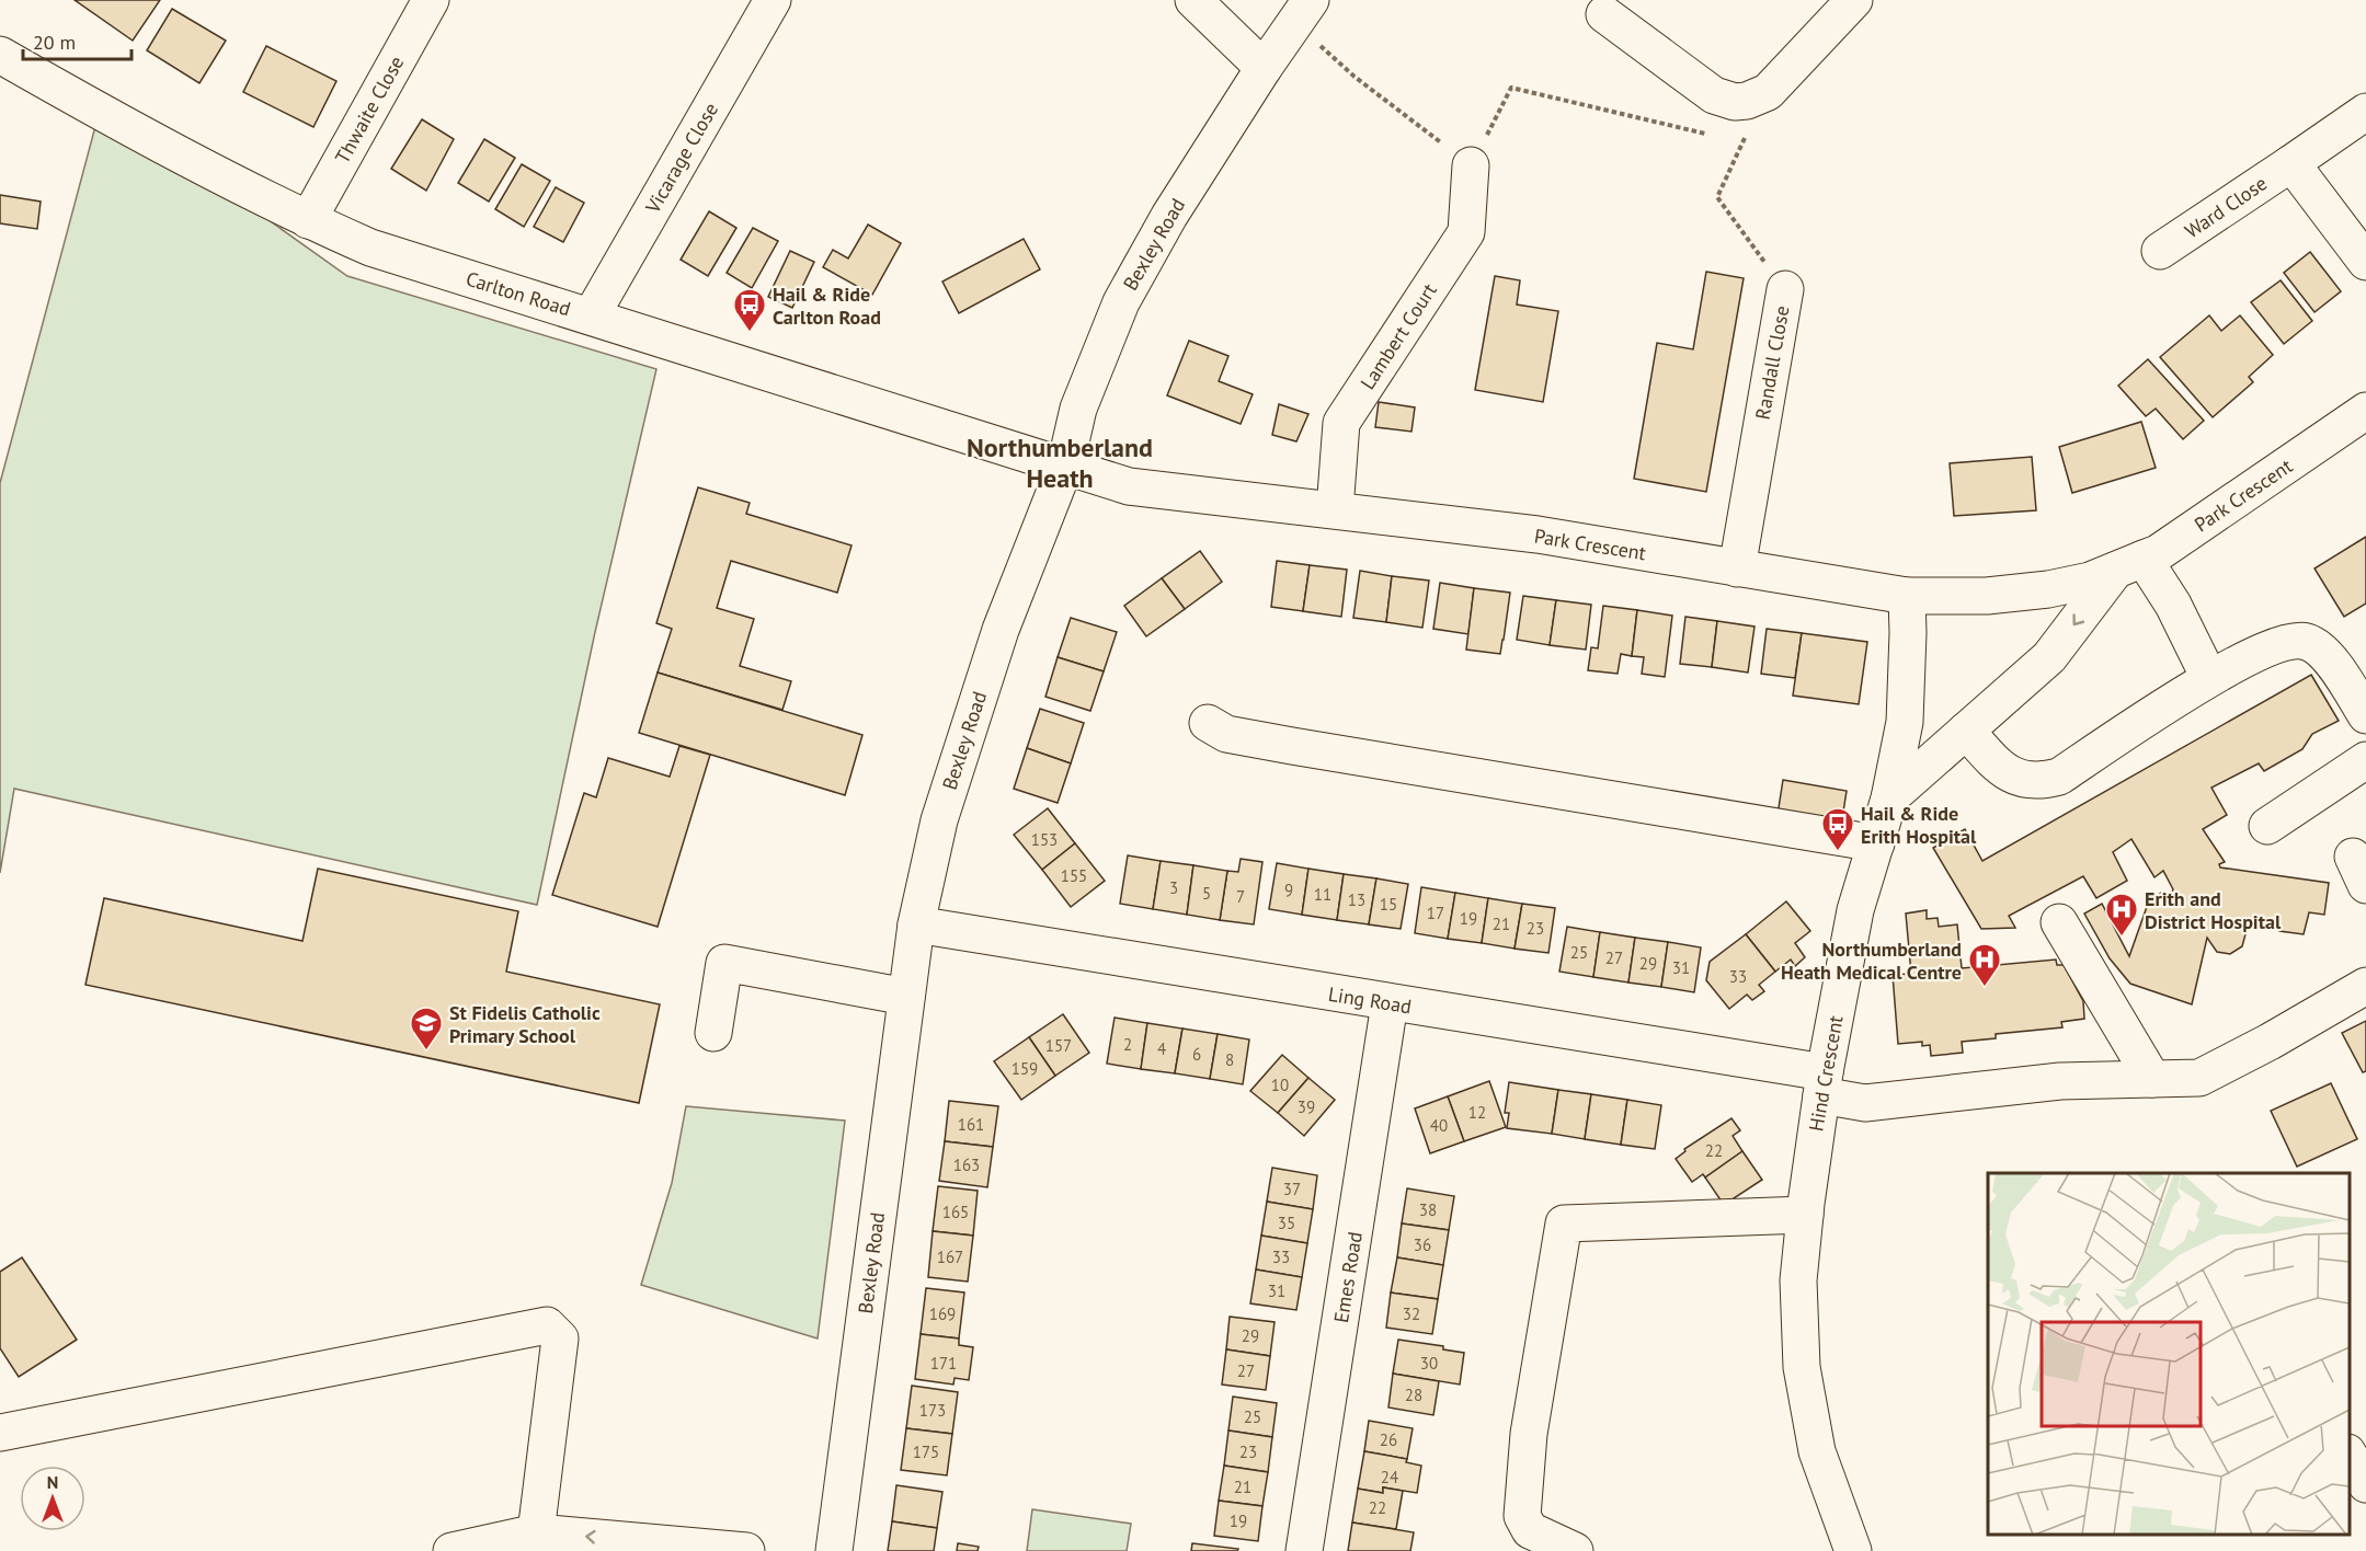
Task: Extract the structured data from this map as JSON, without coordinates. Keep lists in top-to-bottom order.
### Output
{
  "streets": {
    "street": [
      "Thwaite Close",
      "Vicarage Close",
      "Ward Close",
      "Bexley Road",
      "Carlton Road",
      "Lambert Court",
      "Randall Close",
      "Park Crescent",
      "Ling Road",
      "Hind Crescent",
      "Emes Road"
    ]
  },
  "crossings": [
    ["Thwaite Close", "Carlton Road"],
    ["Vicarage Close", "Carlton Road"],
    ["Bexley Road", "Carlton Road"],
    ["Bexley Road", "Park Crescent"],
    ["Bexley Road", "Ling Road"],
    ["Carlton Road", "Park Crescent"],
    ["Lambert Court", "Park Crescent"],
    ["Randall Close", "Park Crescent"],
    ["Park Crescent", "Hind Crescent"],
    ["Ling Road", "Hind Crescent"],
    ["Ling Road", "Emes Road"]
  ],
  "districts": ["Northumberland Heath"],
  "places": {
    "bus stop": ["Hail & Ride Carlton Road", "Hail & Ride Erith Hospital"],
    "hospital": ["Erith and District Hospital", "Northumberland Heath Medical Centre"],
    "school or university": ["St Fidelis Catholic Primary School"]
  },
  "house_numbers": [
    "153",
    "155",
    "3",
    "9",
    "5",
    "11",
    "7",
    "13",
    "15",
    "17",
    "19",
    "21",
    "23",
    "25",
    "27",
    "29",
    "31",
    "33",
    "2",
    "157",
    "4",
    "6",
    "8",
    "159",
    "10",
    "39",
    "12",
    "161",
    "40",
    "22",
    "163",
    "37",
    "38",
    "165",
    "35",
    "36",
    "167",
    "33",
    "31",
    "169",
    "32",
    "29",
    "171",
    "30",
    "27",
    "28",
    "173",
    "25",
    "26",
    "175",
    "23",
    "24",
    "21",
    "22",
    "19"
  ],
  "scale_bar": "20 m",
  "north": "top"
}
